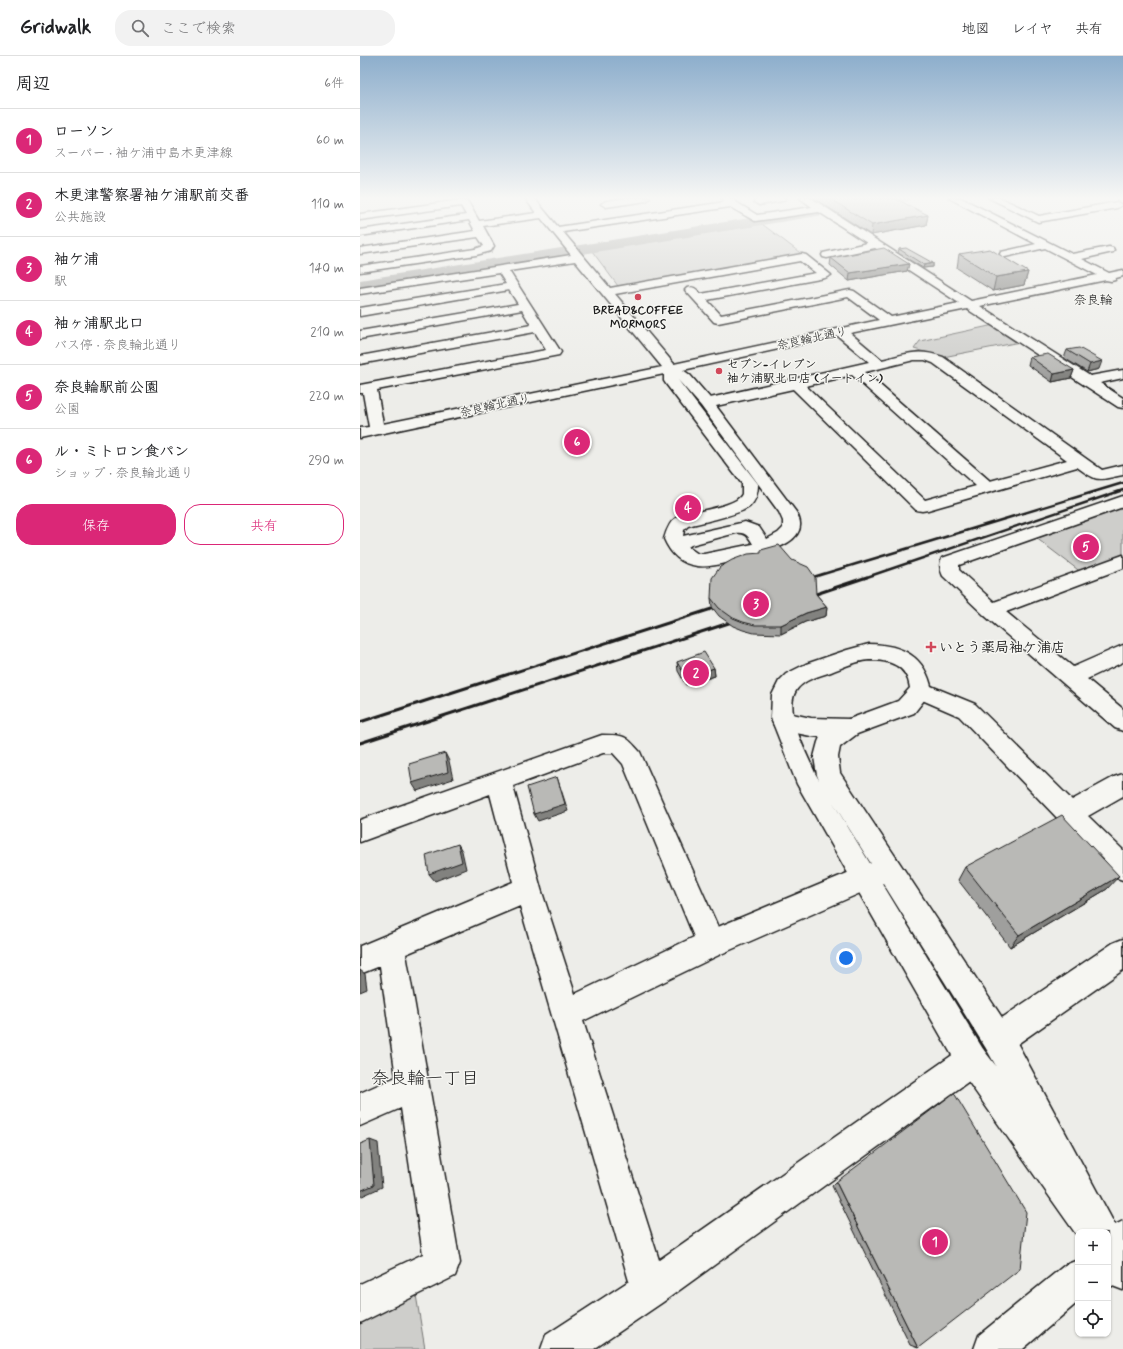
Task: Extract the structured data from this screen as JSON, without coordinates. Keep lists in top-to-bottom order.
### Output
{
  "streets": {
    "street": ["奈良輪北通り"]
  },
  "districts": ["奈良輪", "奈良輪一丁目"],
  "places": {
    "other": ["BREAD&COFFEE MORMORS", "セブン-イレブン 袖ケ浦駅北口店 (イートイン)"],
    "health": ["いとう薬局袖ケ浦店"]
  },
  "page": {
    "header": "Gridwalk",
    "search": "ここで検索",
    "nav": ["地図", "レイヤ", "共有"],
    "heading": ["周辺", "6件"],
    "list": [
      {
        "mark": "1",
        "name": "ローソン",
        "note": "スーパー · 袖ケ浦中島木更津線",
        "value": "60 m"
      },
      {
        "mark": "2",
        "name": "木更津警察署袖ケ浦駅前交番",
        "note": "公共施設",
        "value": "110 m"
      },
      {
        "mark": "3",
        "name": "袖ケ浦",
        "note": "駅",
        "value": "140 m"
      },
      {
        "mark": "4",
        "name": "袖ヶ浦駅北口",
        "note": "バス停 · 奈良輪北通り",
        "value": "210 m"
      },
      {
        "mark": "5",
        "name": "奈良輪駅前公園",
        "note": "公園",
        "value": "220 m"
      },
      {
        "mark": "6",
        "name": "ル・ミトロン食パン",
        "note": "ショップ · 奈良輪北通り",
        "value": "290 m"
      }
    ],
    "pins": [
      "6",
      "4",
      "5",
      "3",
      "2",
      "1"
    ],
    "buttons": ["保存", "共有"],
    "map_buttons": ["+", "−"]
  }
}
